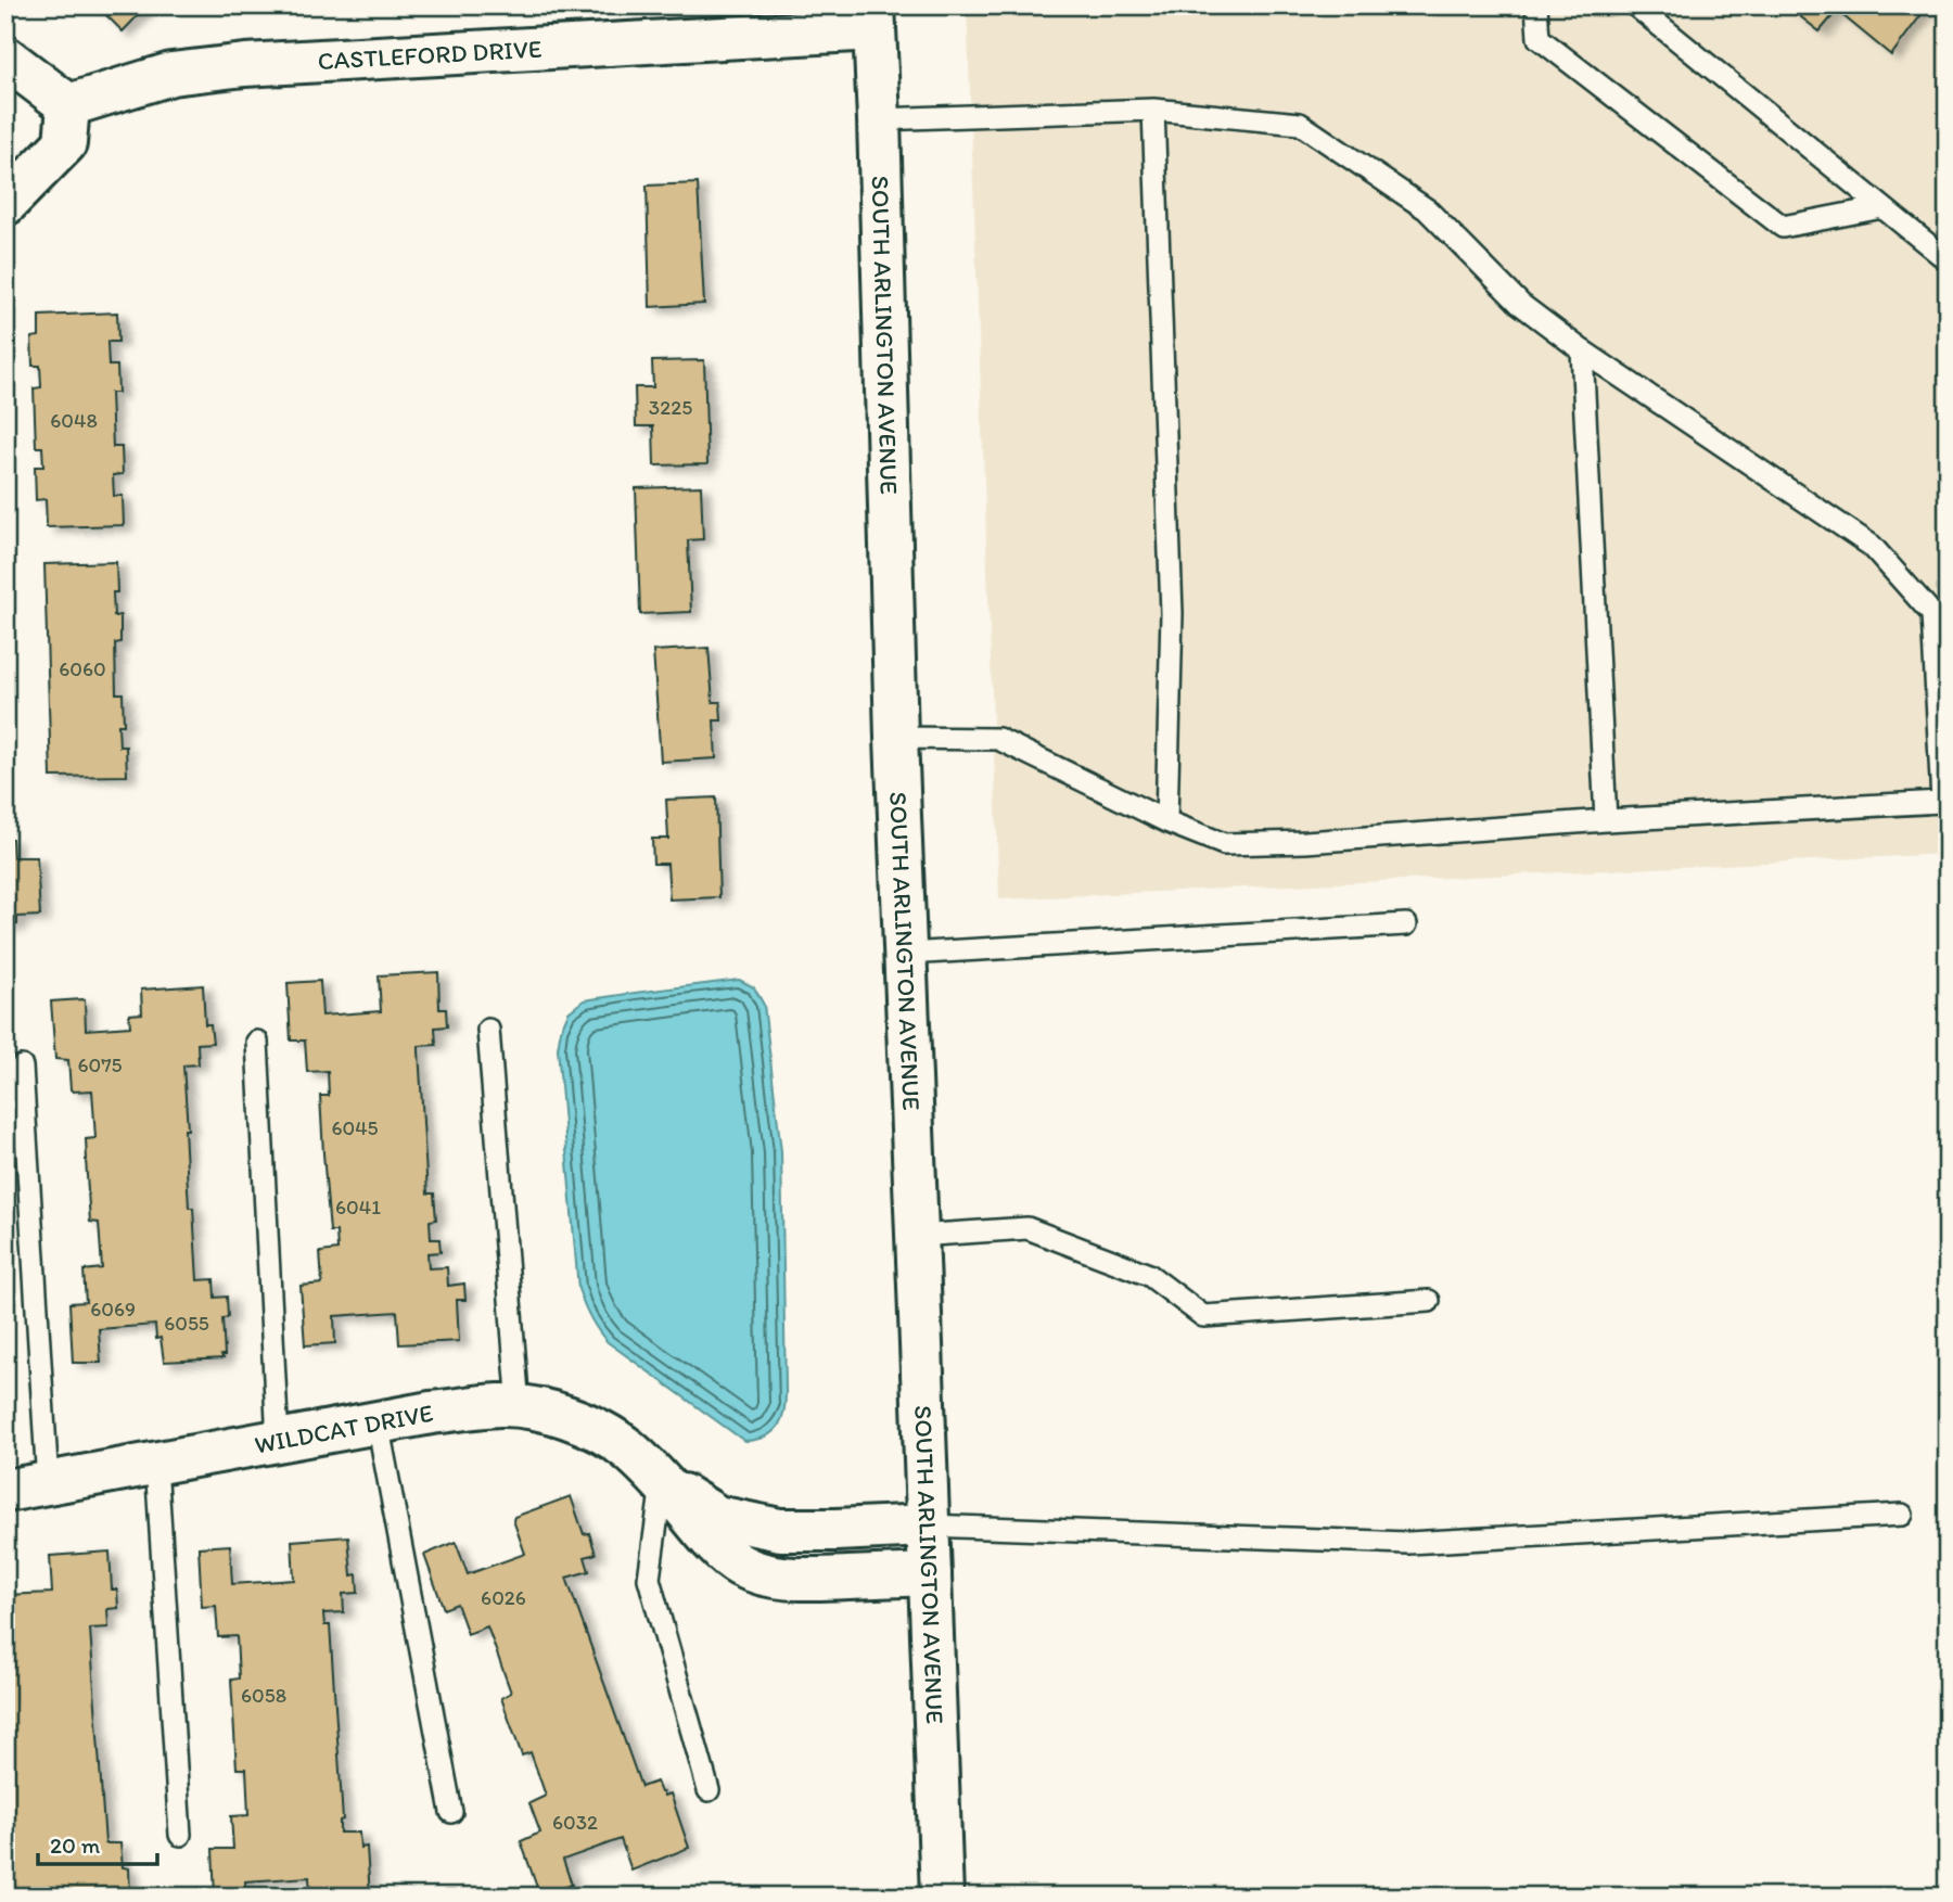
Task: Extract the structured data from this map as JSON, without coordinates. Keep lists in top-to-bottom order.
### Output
{
  "streets": {
    "street": ["CASTLEFORD DRIVE", "SOUTH ARLINGTON AVENUE", "WILDCAT DRIVE"]
  },
  "crossings": [
    ["CASTLEFORD DRIVE", "SOUTH ARLINGTON AVENUE"],
    ["SOUTH ARLINGTON AVENUE", "WILDCAT DRIVE"]
  ],
  "house_numbers": [
    "3225",
    "6048",
    "6060",
    "6075",
    "6045",
    "6041",
    "6069",
    "6055",
    "6026",
    "6058",
    "6032"
  ],
  "scale_bar": "20 m"
}
